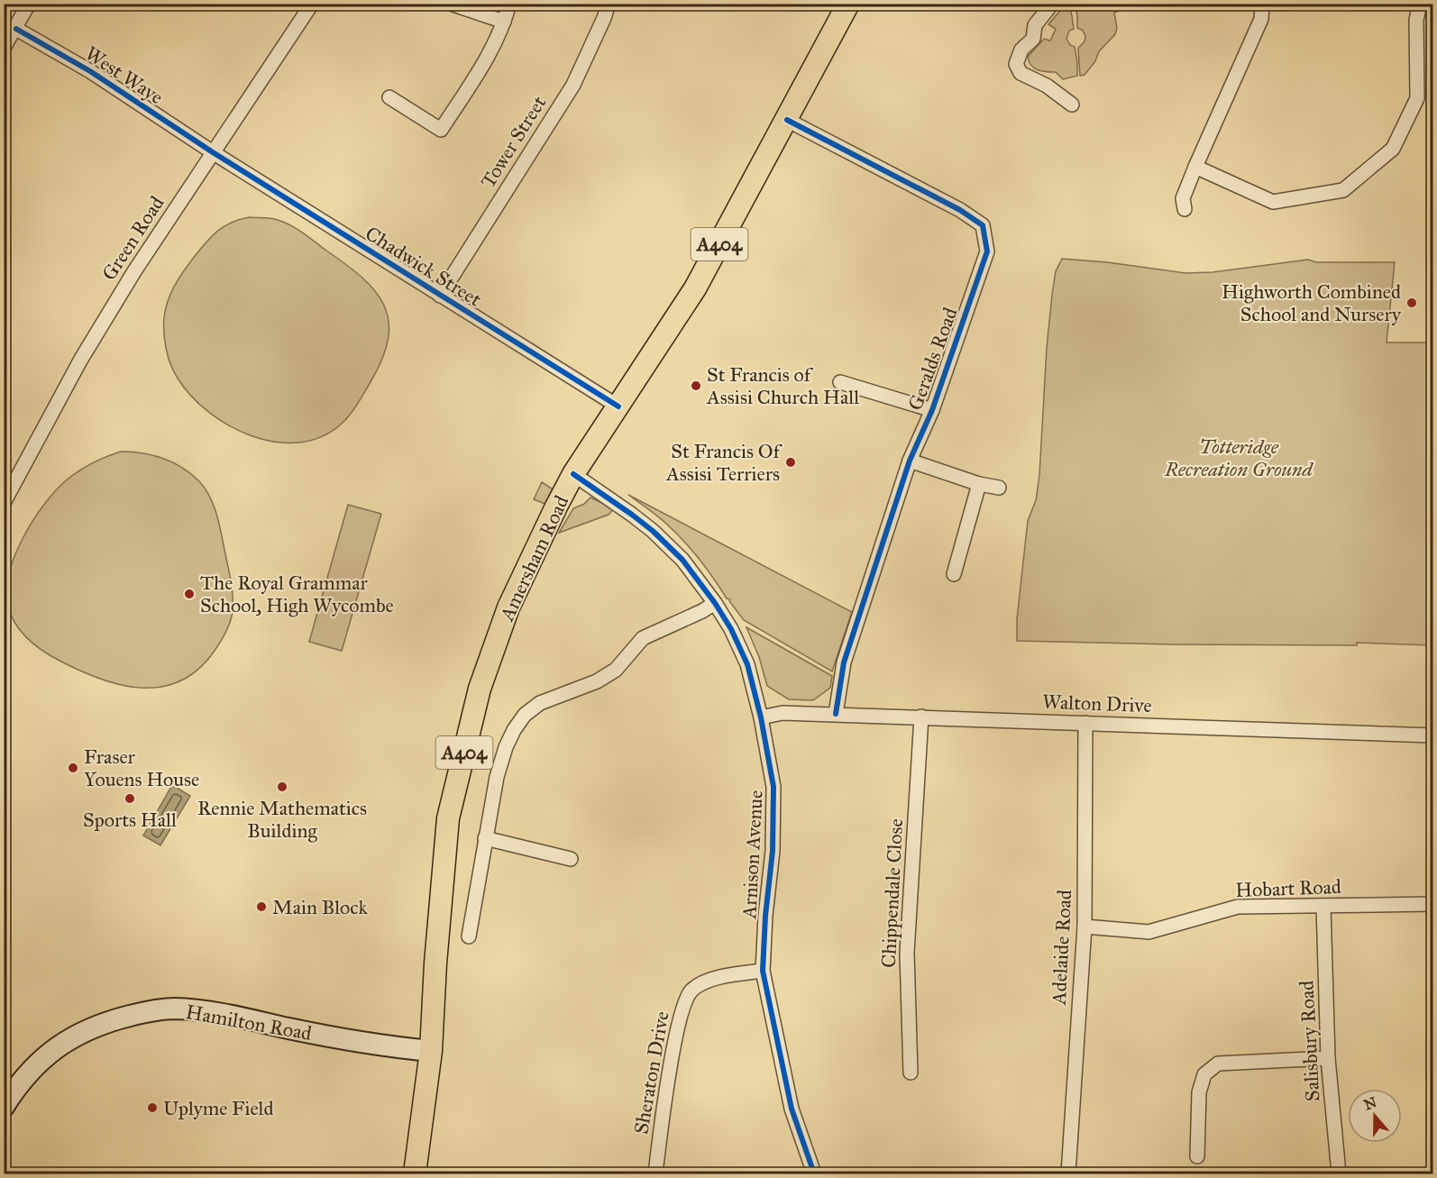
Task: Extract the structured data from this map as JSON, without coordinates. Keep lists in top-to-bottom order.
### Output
{
  "streets": {
    "main road": ["A404", "Amersham Road"],
    "street": [
      "West Waye",
      "Tower Street",
      "Green Road",
      "Chadwick Street",
      "Geralds Road",
      "Walton Drive",
      "Arnison Avenue",
      "Hobart Road",
      "Chippendale Close",
      "Adelaide Road",
      "Hamilton Road",
      "Salisbury Road",
      "Sheraton Drive"
    ]
  },
  "crossings": [
    ["West Waye", "Green Road"],
    ["West Waye", "Chadwick Street"],
    ["Tower Street", "Chadwick Street"],
    ["Green Road", "Chadwick Street"],
    ["A404", "Amersham Road"],
    ["A404", "Hamilton Road"],
    ["Chadwick Street", "Amersham Road"],
    ["Geralds Road", "Amersham Road"],
    ["Geralds Road", "Walton Drive"],
    ["Amersham Road", "Arnison Avenue"],
    ["Amersham Road", "Hamilton Road"],
    ["Walton Drive", "Arnison Avenue"],
    ["Walton Drive", "Chippendale Close"],
    ["Walton Drive", "Adelaide Road"],
    ["Arnison Avenue", "Sheraton Drive"],
    ["Hobart Road", "Adelaide Road"],
    ["Hobart Road", "Salisbury Road"]
  ],
  "parks": ["Totteridge Recreation Ground"],
  "places": [
    "Highworth Combined School and Nursery",
    "St Francis of Assisi Church Hall",
    "St Francis Of Assisi Terriers",
    "The Royal Grammar School, High Wycombe",
    "Fraser Youens House",
    "Rennie Mathematics Building",
    "Sports Hall",
    "Main Block",
    "Uplyme Field"
  ],
  "north": "top"
}
